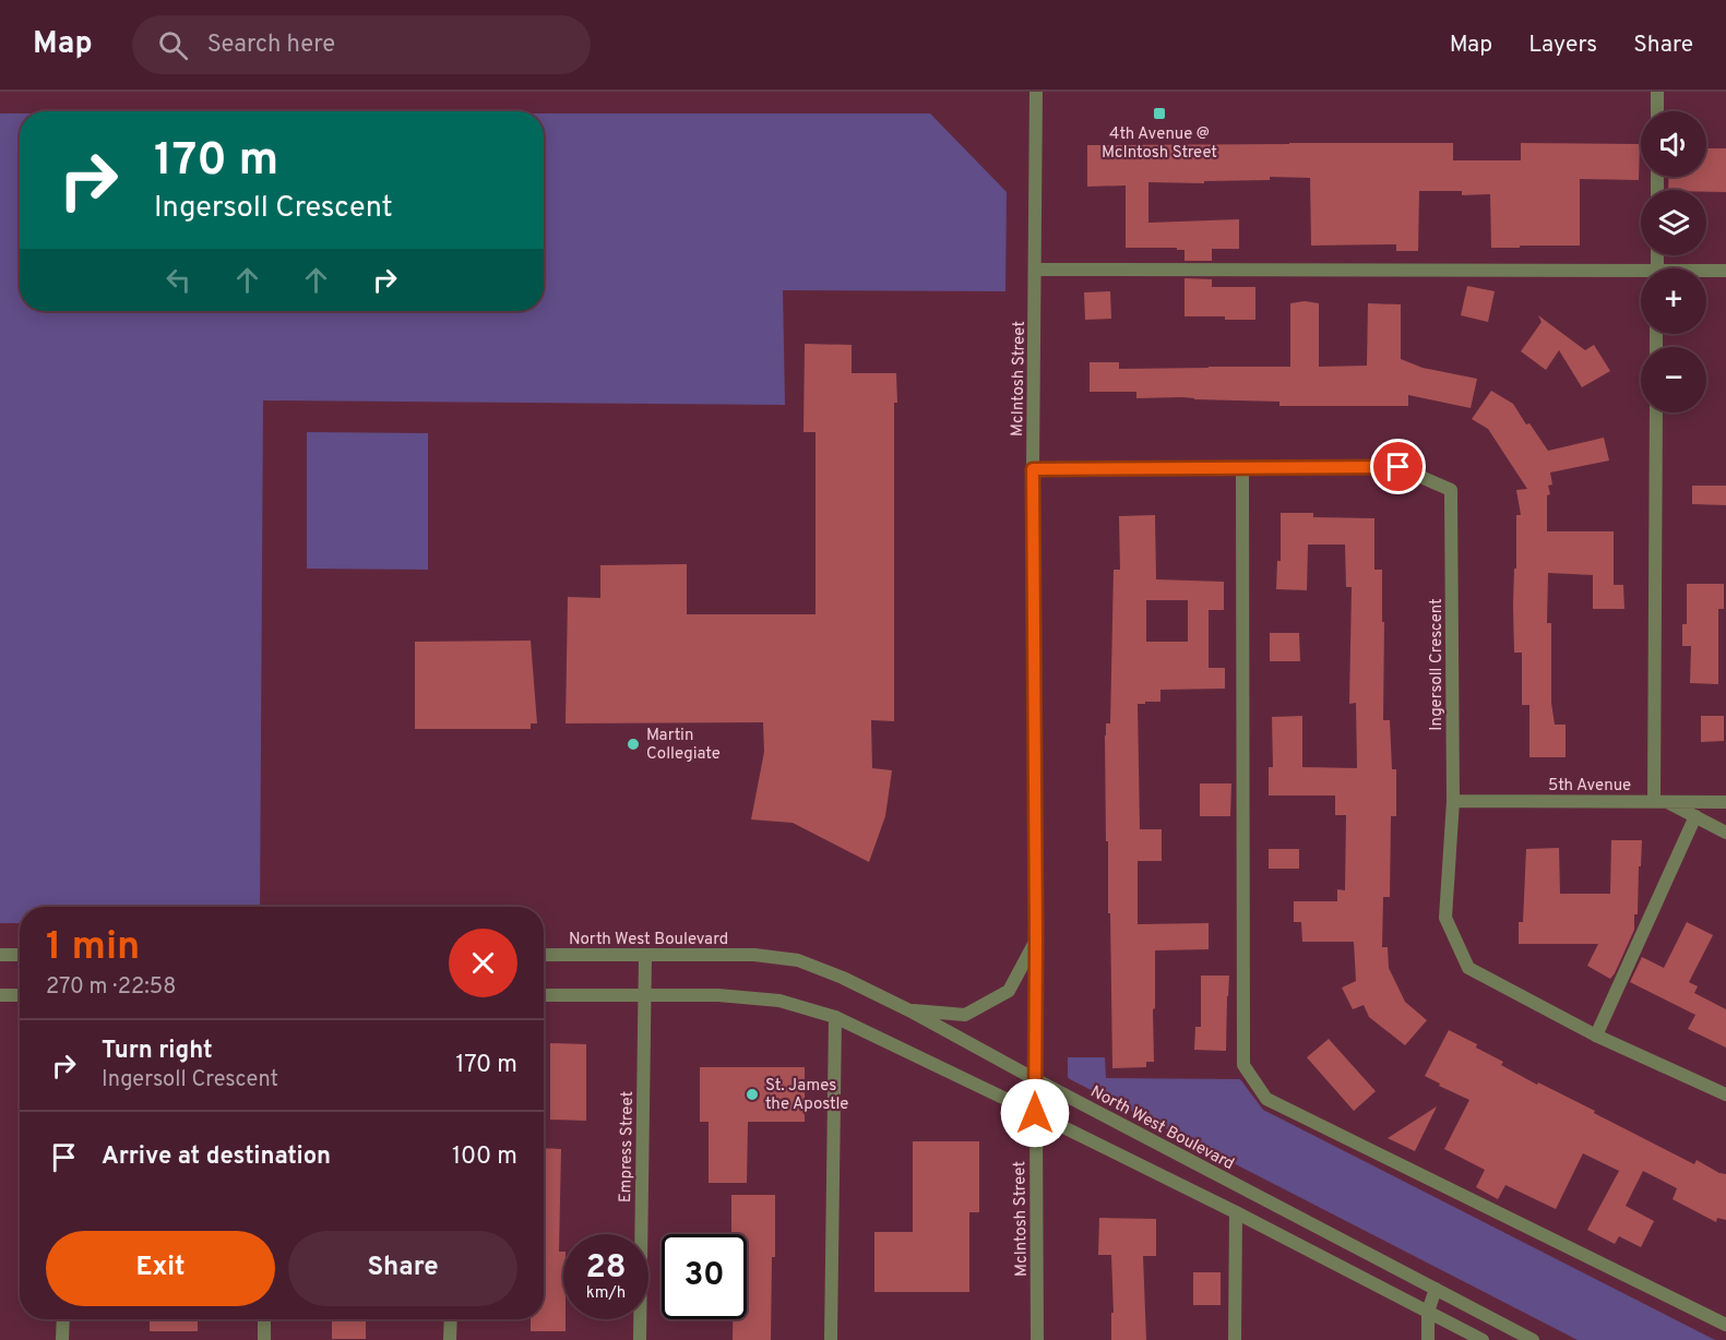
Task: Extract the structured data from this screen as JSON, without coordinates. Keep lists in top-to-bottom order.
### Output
{
  "streets": {
    "street": [
      "McIntosh Street",
      "Ingersoll Crescent",
      "5th Avenue",
      "North West Boulevard",
      "Empress Street"
    ]
  },
  "crossings": [
    ["McIntosh Street", "Ingersoll Crescent"],
    ["McIntosh Street", "North West Boulevard"],
    ["Ingersoll Crescent", "5th Avenue"],
    ["North West Boulevard", "Empress Street"]
  ],
  "places": {
    "transit": ["4th Avenue @ McIntosh Street"],
    "other": ["Martin Collegiate", "St. James the Apostle"]
  },
  "page": {
    "header": "Map",
    "search": "Search here",
    "nav": ["Map", "Layers", "Share"],
    "map_buttons": ["+", "−"],
    "turn": ["170 m", "Ingersoll Crescent"],
    "heading": ["1 min", "270 m · 22:58"],
    "list": [
      {
        "name": "Turn right",
        "note": "Ingersoll Crescent",
        "value": "170 m"
      },
      {
        "name": "Arrive at destination",
        "value": "100 m"
      }
    ],
    "buttons": ["Exit", "Share"],
    "speed": "28 km/h",
    "limit": "30"
  }
}
